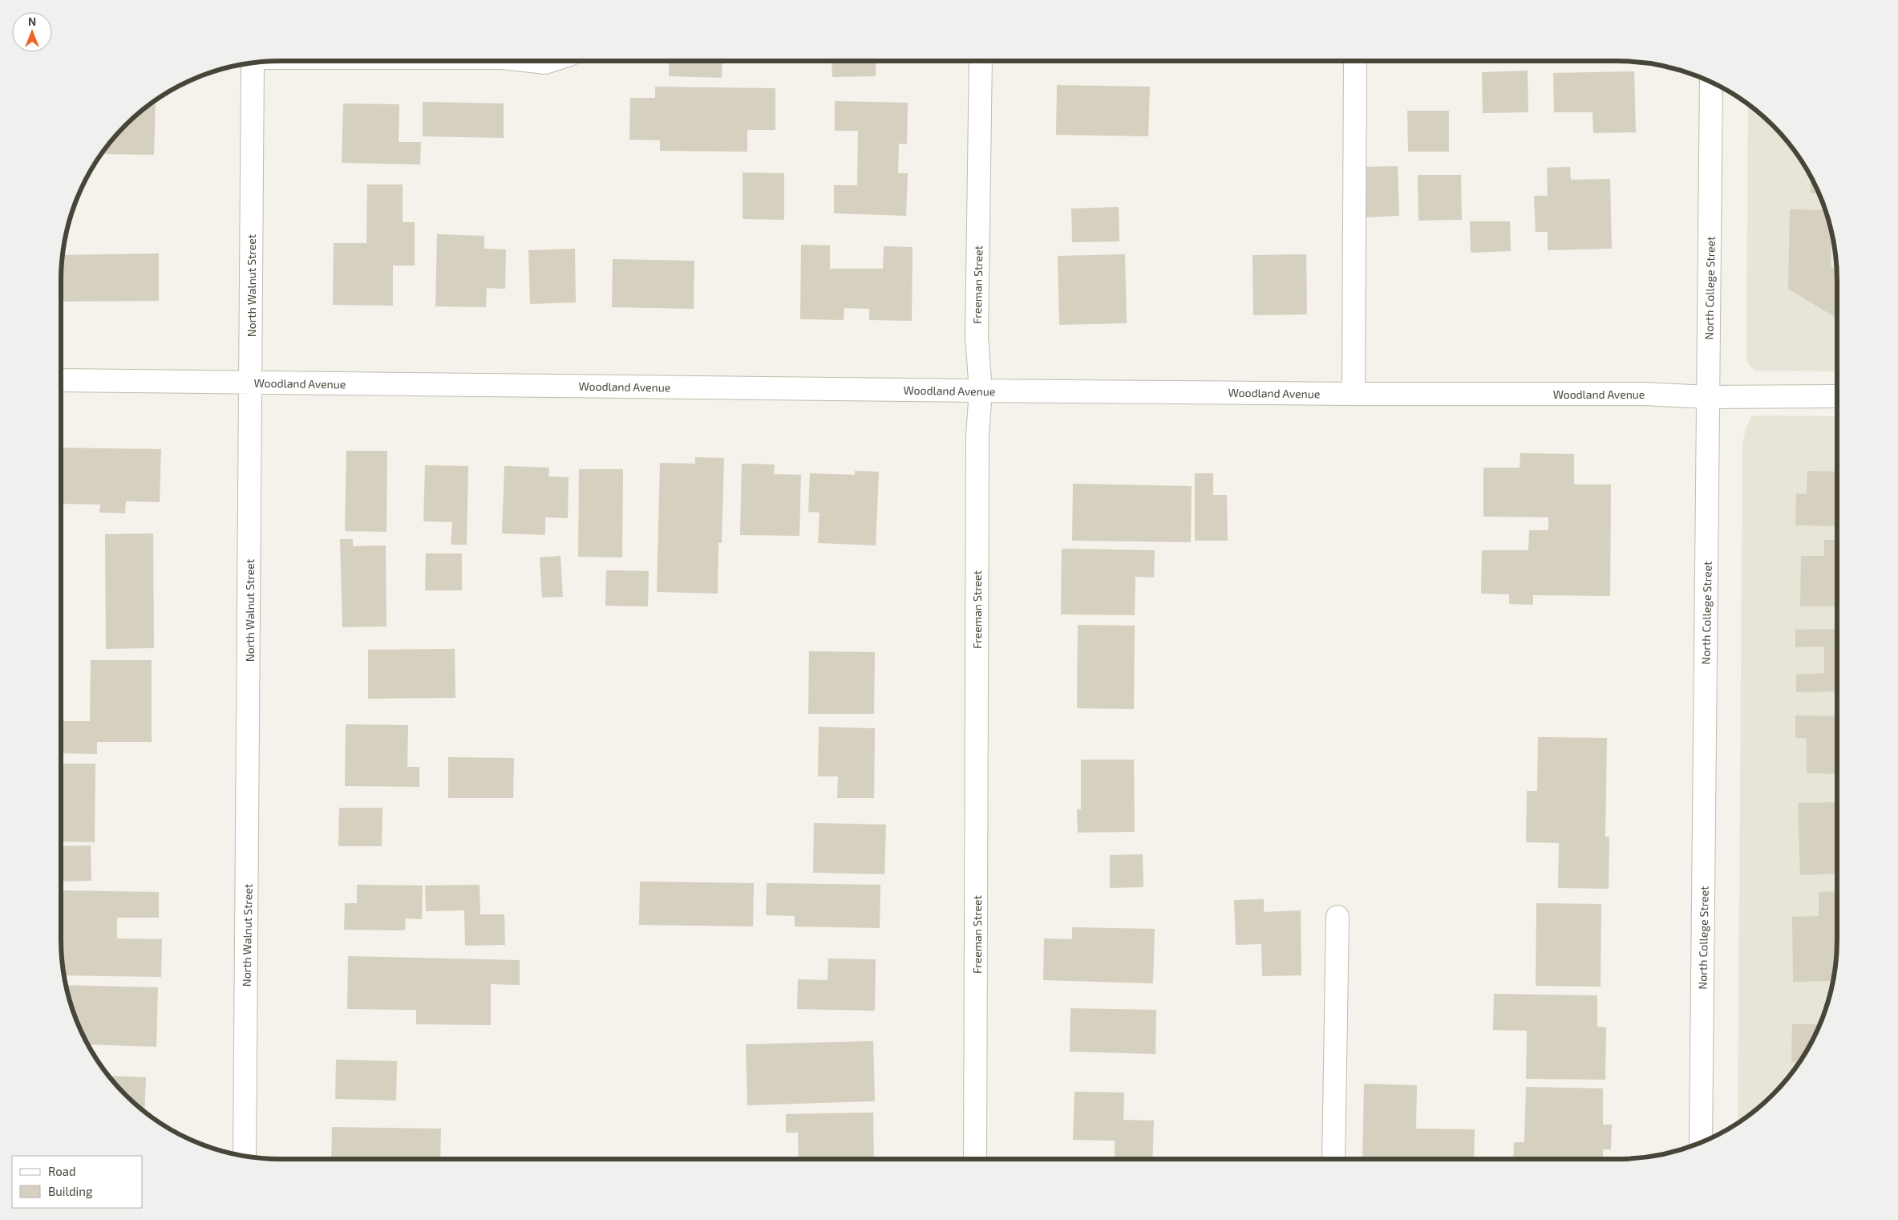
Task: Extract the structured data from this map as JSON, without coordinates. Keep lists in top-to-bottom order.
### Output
{
  "streets": {
    "street": [
      "Freeman Street",
      "North Walnut Street",
      "North College Street",
      "Woodland Avenue"
    ]
  },
  "crossings": [
    ["Freeman Street", "Woodland Avenue"],
    ["North Walnut Street", "Woodland Avenue"],
    ["North College Street", "Woodland Avenue"]
  ],
  "legend": ["Road", "Building"],
  "north": "top"
}
